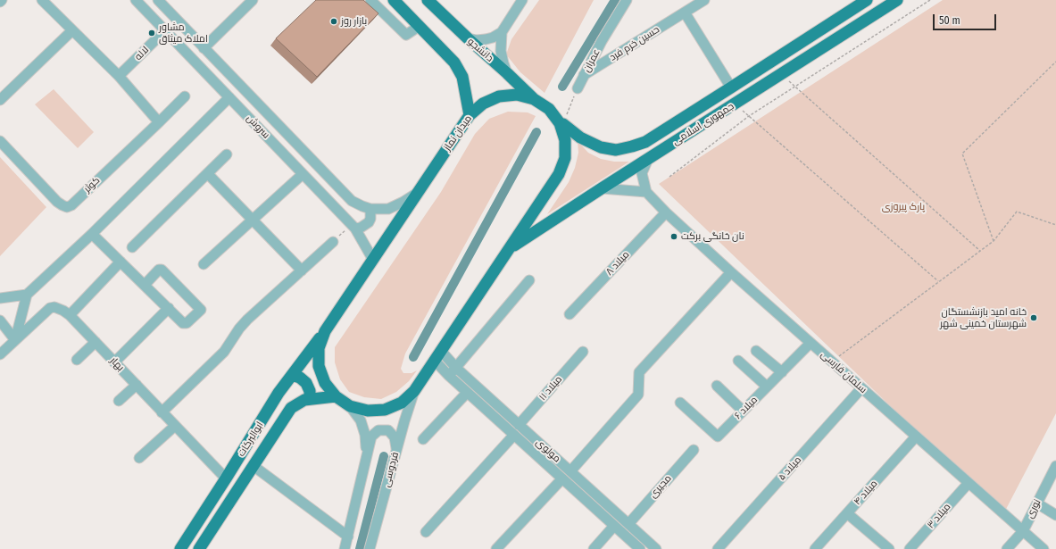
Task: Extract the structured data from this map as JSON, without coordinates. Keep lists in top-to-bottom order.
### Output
{
  "streets": {
    "main road": [
      "دانشجو",
      "جمهوری اسلامی",
      "میدان نماز",
      "ابوالبرکات"
    ],
    "street": [
      "حسین خرم فرد",
      "لاله",
      "عمران",
      "سروش",
      "کوثر",
      "میلاد ۸",
      "بهار",
      "سلمان فارسی",
      "میلاد ۱۱",
      "میلاد ۶",
      "مولوی",
      "میلاد ۵",
      "فردوسی",
      "مجیری",
      "میلاد ۴",
      "نوری",
      "میلاد ۳"
    ]
  },
  "crossings": [
    ["حسین خرم فرد", "عمران"],
    ["دانشجو", "میدان نماز"],
    ["لاله", "سروش"],
    ["جمهوری اسلامی", "میدان نماز"],
    ["سروش", "میدان نماز"],
    ["میدان نماز", "ابوالبرکات"],
    ["میدان نماز", "مولوی"],
    ["میدان نماز", "فردوسی"],
    ["میلاد ۸", "سلمان فارسی"],
    ["بهار", "ابوالبرکات"],
    ["سلمان فارسی", "میلاد ۶"],
    ["سلمان فارسی", "میلاد ۵"],
    ["سلمان فارسی", "میلاد ۴"],
    ["سلمان فارسی", "نوری"],
    ["سلمان فارسی", "میلاد ۳"],
    ["میلاد ۱۱", "مولوی"],
    ["مولوی", "مجیری"]
  ],
  "parks": ["پارک پیروزی"],
  "places": [
    "بازار روز",
    "مشاور املاک میثاق",
    "نان خانگی برکت",
    "خانه امید بازنشستگان شهرستان خمینی شهر"
  ],
  "scale_bar": "50 m"
}
